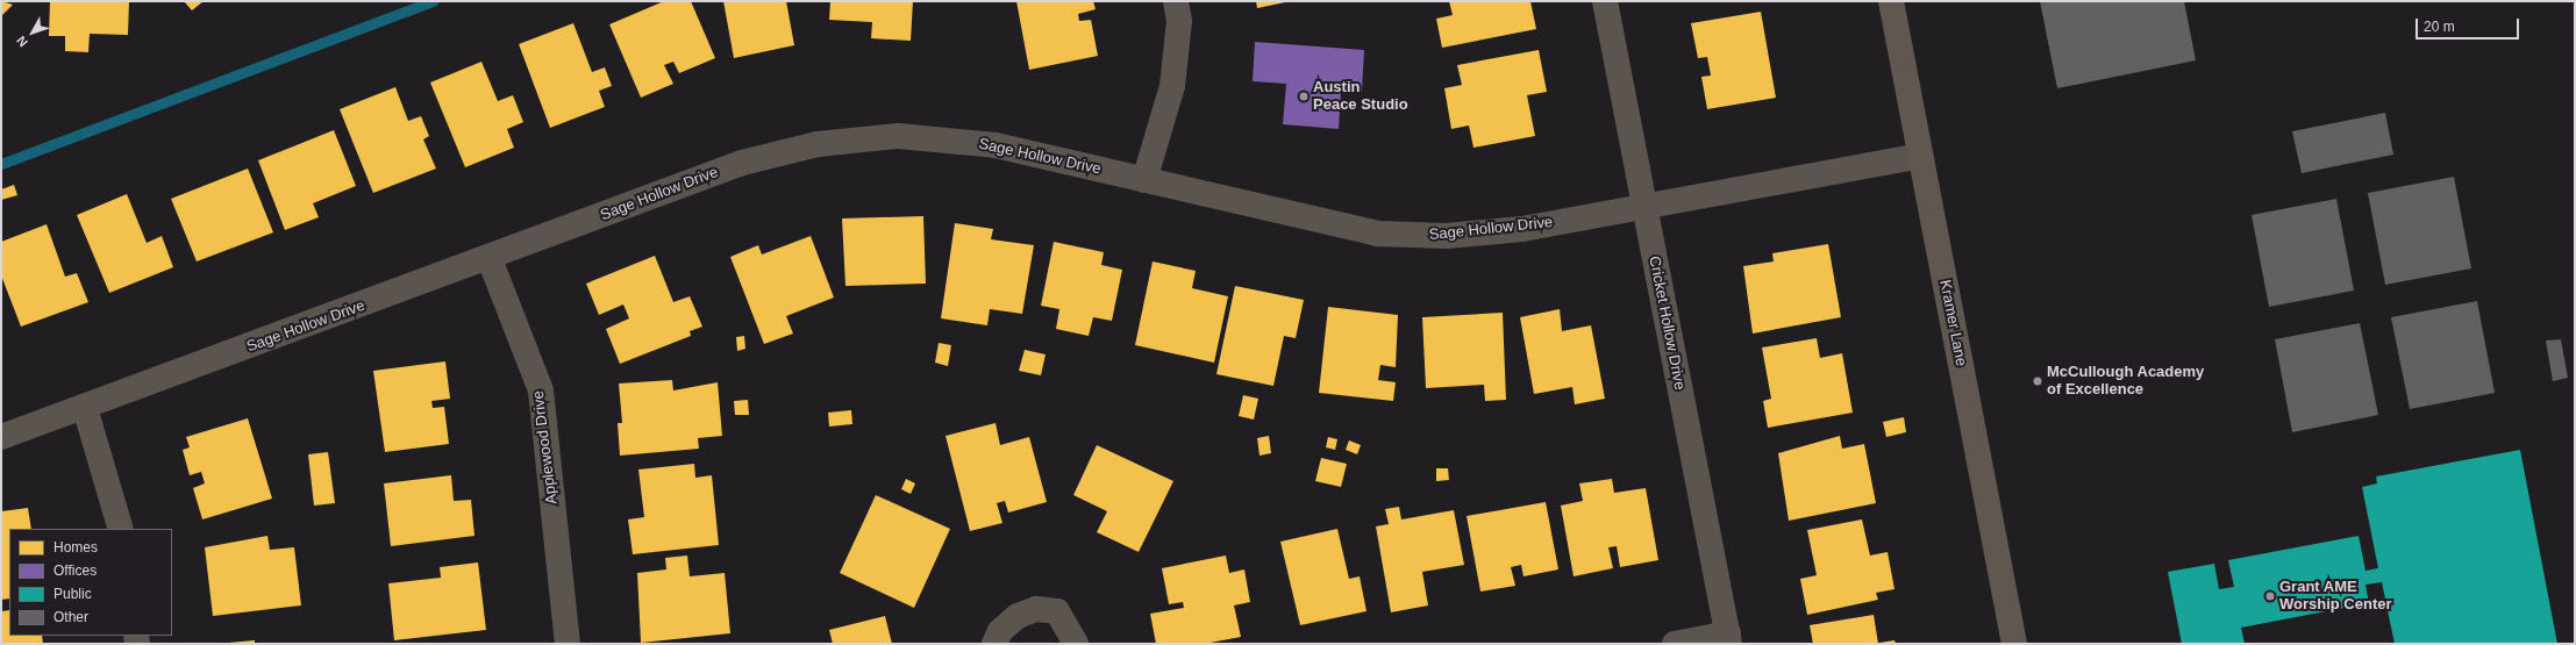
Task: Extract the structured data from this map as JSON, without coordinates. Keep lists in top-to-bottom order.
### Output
{
  "streets": {
    "street": [
      "Sage Hollow Drive",
      "Cricket Hollow Drive",
      "Kramer Lane",
      "Applewood Drive"
    ]
  },
  "crossings": [
    ["Sage Hollow Drive", "Cricket Hollow Drive"],
    ["Sage Hollow Drive", "Kramer Lane"],
    ["Sage Hollow Drive", "Applewood Drive"]
  ],
  "places": ["Austin Peace Studio", "McCullough Academy of Excellence", "Grant AME Worship Center"],
  "legend": [
    "Homes",
    "Offices",
    "Public",
    "Other"
  ],
  "scale_bar": "20 m",
  "north": "bottom left"
}
